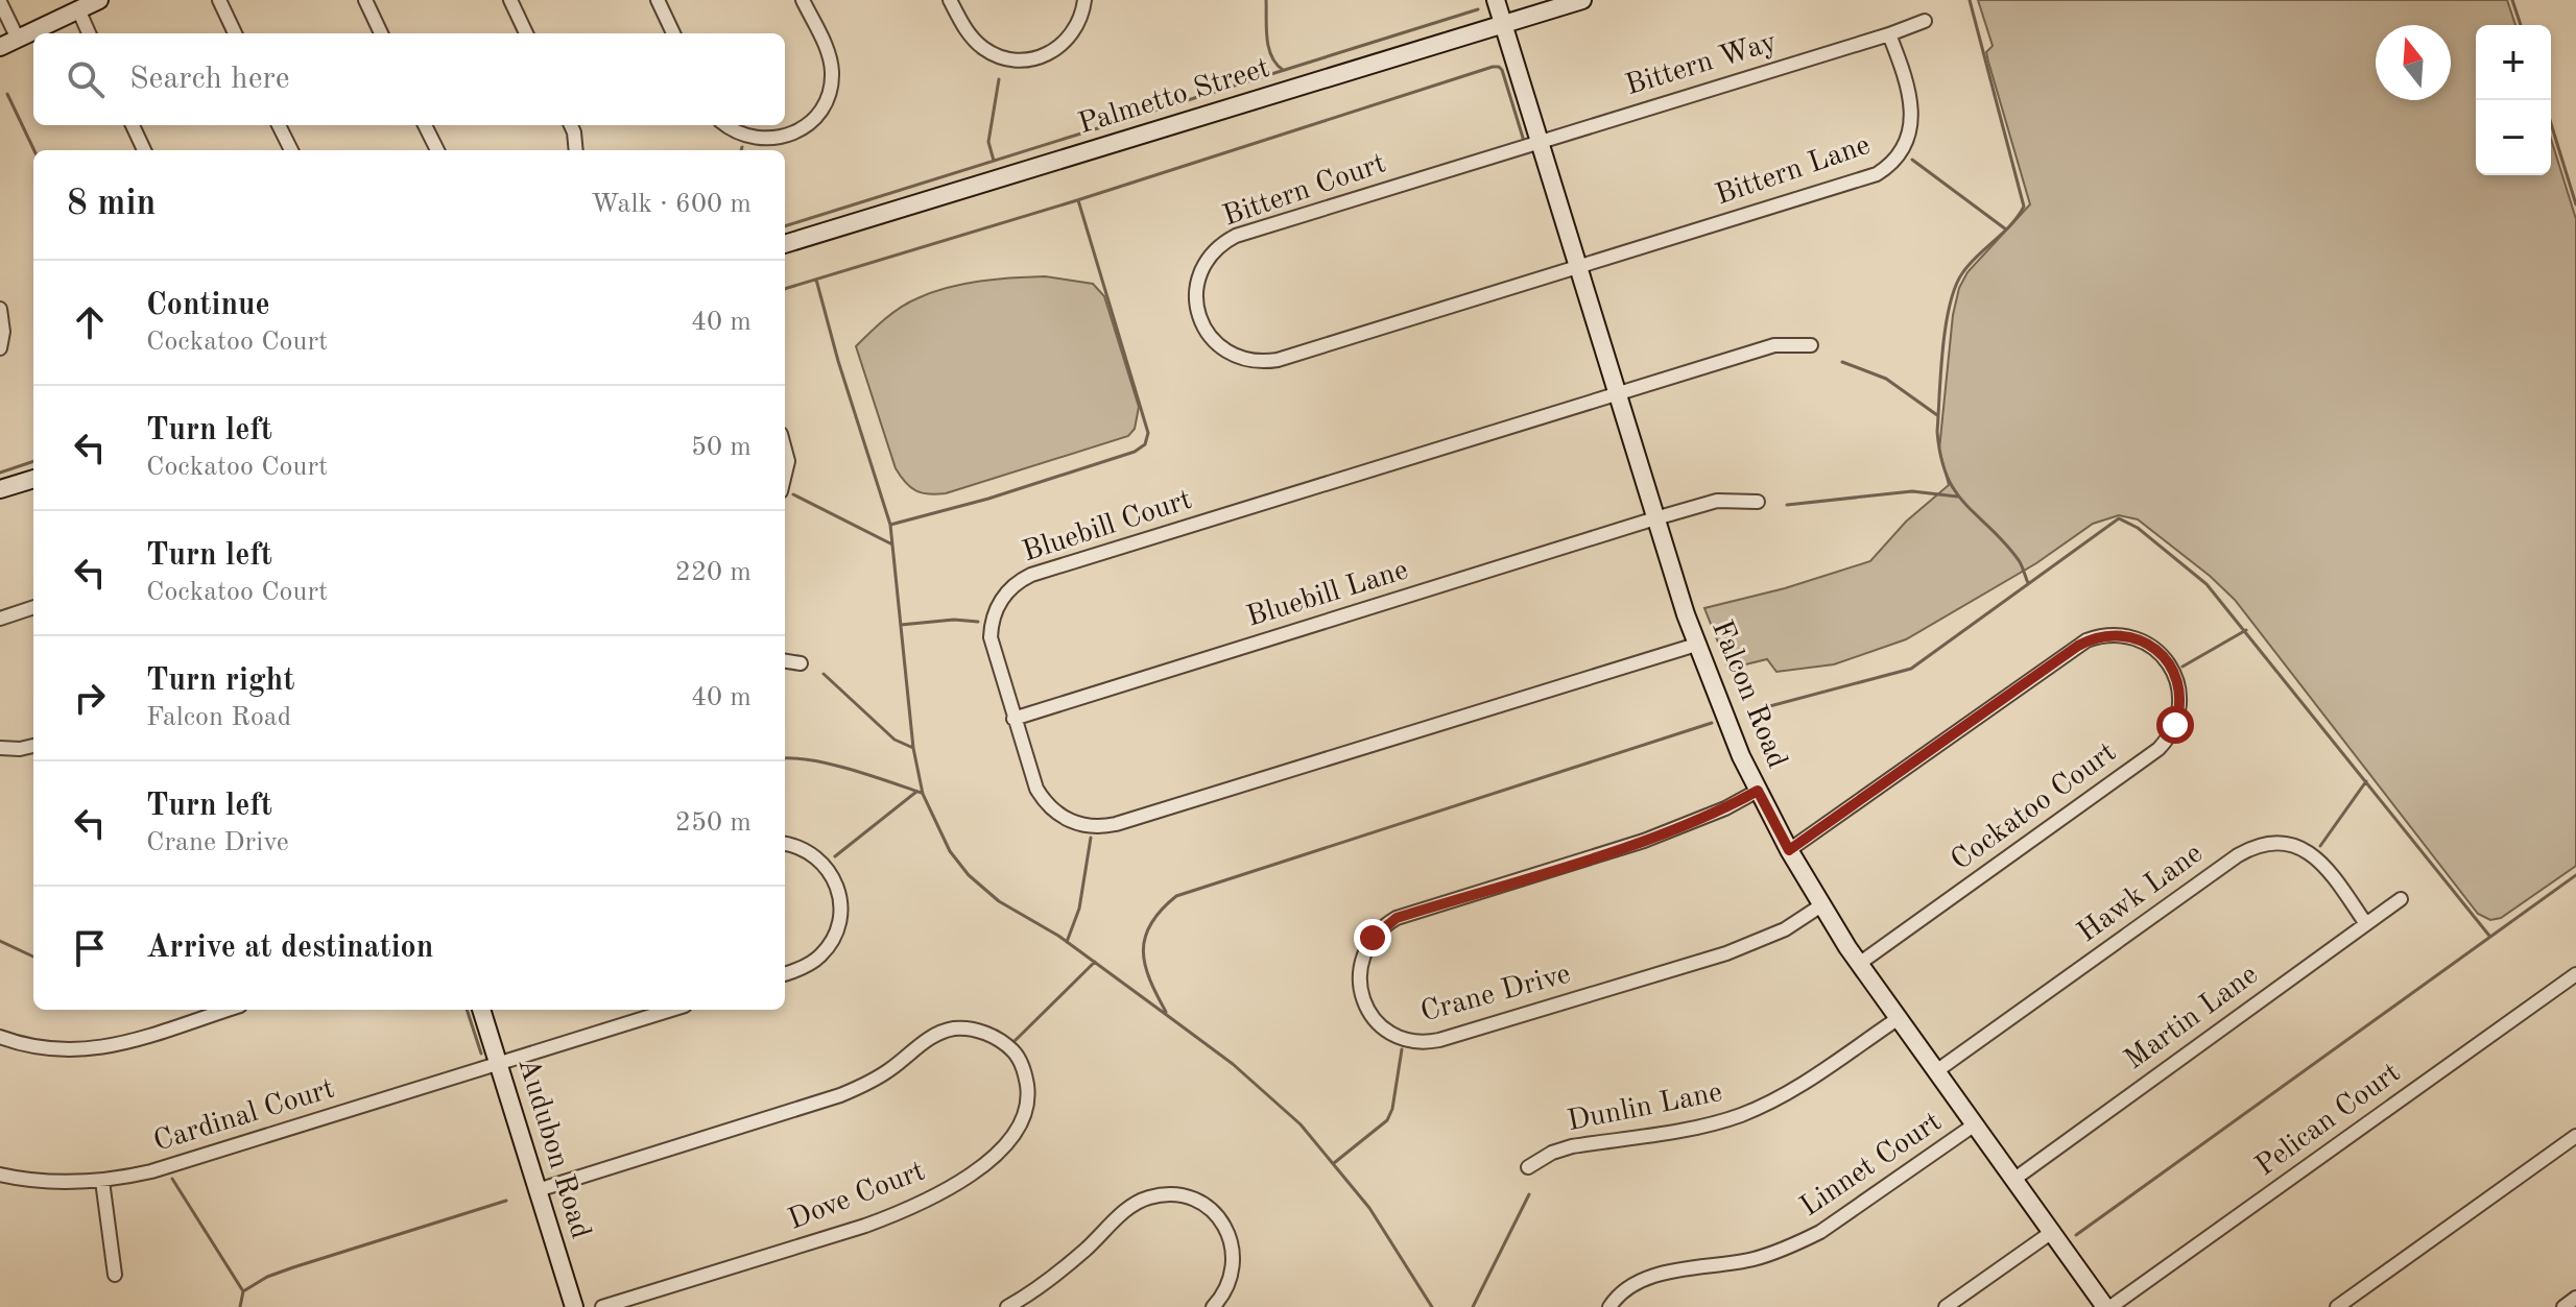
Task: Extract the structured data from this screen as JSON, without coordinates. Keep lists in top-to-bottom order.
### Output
{
  "streets": {
    "street": [
      "Bittern Way",
      "Palmetto Street",
      "Bittern Lane",
      "Bittern Court",
      "Bluebill Court",
      "Bluebill Lane",
      "Falcon Road",
      "Cockatoo Court",
      "Hawk Lane",
      "Crane Drive",
      "Martin Lane",
      "Dunlin Lane",
      "Cardinal Court",
      "Pelican Court",
      "Audubon Road",
      "Linnet Court",
      "Dove Court"
    ]
  },
  "crossings": [
    ["Bittern Way", "Bittern Lane"],
    ["Bittern Way", "Bittern Court"],
    ["Bittern Way", "Falcon Road"],
    ["Palmetto Street", "Falcon Road"],
    ["Bittern Lane", "Bittern Court"],
    ["Bittern Lane", "Falcon Road"],
    ["Bittern Court", "Falcon Road"],
    ["Bluebill Court", "Bluebill Lane"],
    ["Bluebill Court", "Falcon Road"],
    ["Bluebill Lane", "Falcon Road"],
    ["Falcon Road", "Cockatoo Court"],
    ["Falcon Road", "Hawk Lane"],
    ["Falcon Road", "Crane Drive"],
    ["Falcon Road", "Martin Lane"],
    ["Falcon Road", "Dunlin Lane"],
    ["Falcon Road", "Pelican Court"],
    ["Falcon Road", "Linnet Court"],
    ["Hawk Lane", "Martin Lane"],
    ["Cardinal Court", "Audubon Road"],
    ["Audubon Road", "Dove Court"]
  ],
  "north": "top",
  "page": {
    "map_buttons": ["+", "−"],
    "search": "Search here",
    "heading": ["8 min", "Walk · 600 m"],
    "list": [
      ["Continue", "Cockatoo Court", "40 m"],
      ["Turn left", "Cockatoo Court", "50 m"],
      ["Turn left", "Cockatoo Court", "220 m"],
      ["Turn right", "Falcon Road", "40 m"],
      ["Turn left", "Crane Drive", "250 m"],
      "Arrive at destination"
    ]
  }
}
